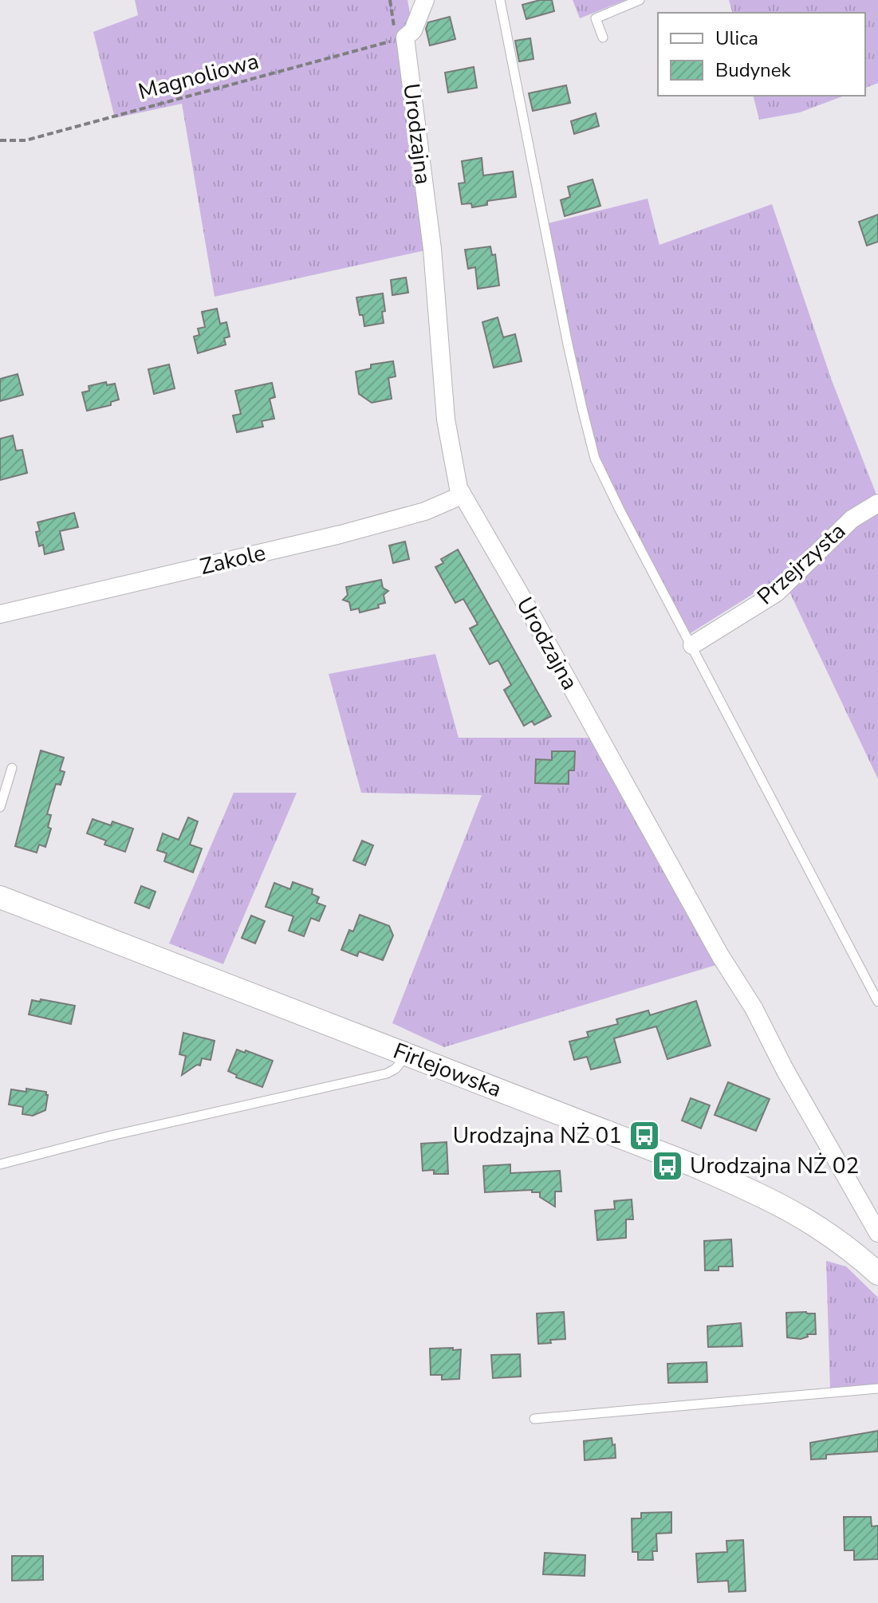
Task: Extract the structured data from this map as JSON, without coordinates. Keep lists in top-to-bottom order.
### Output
{
  "streets": {
    "street": [
      "Urodzajna",
      "Zakole",
      "Przejrzysta",
      "Firlejowska"
    ],
    "path": ["Magnoliowa"]
  },
  "crossings": [
    ["Magnoliowa", "Urodzajna"],
    ["Urodzajna", "Zakole"]
  ],
  "places": {
    "bus stop": ["Urodzajna NŻ 01", "Urodzajna NŻ 02"]
  },
  "legend": ["Ulica", "Budynek"]
}
